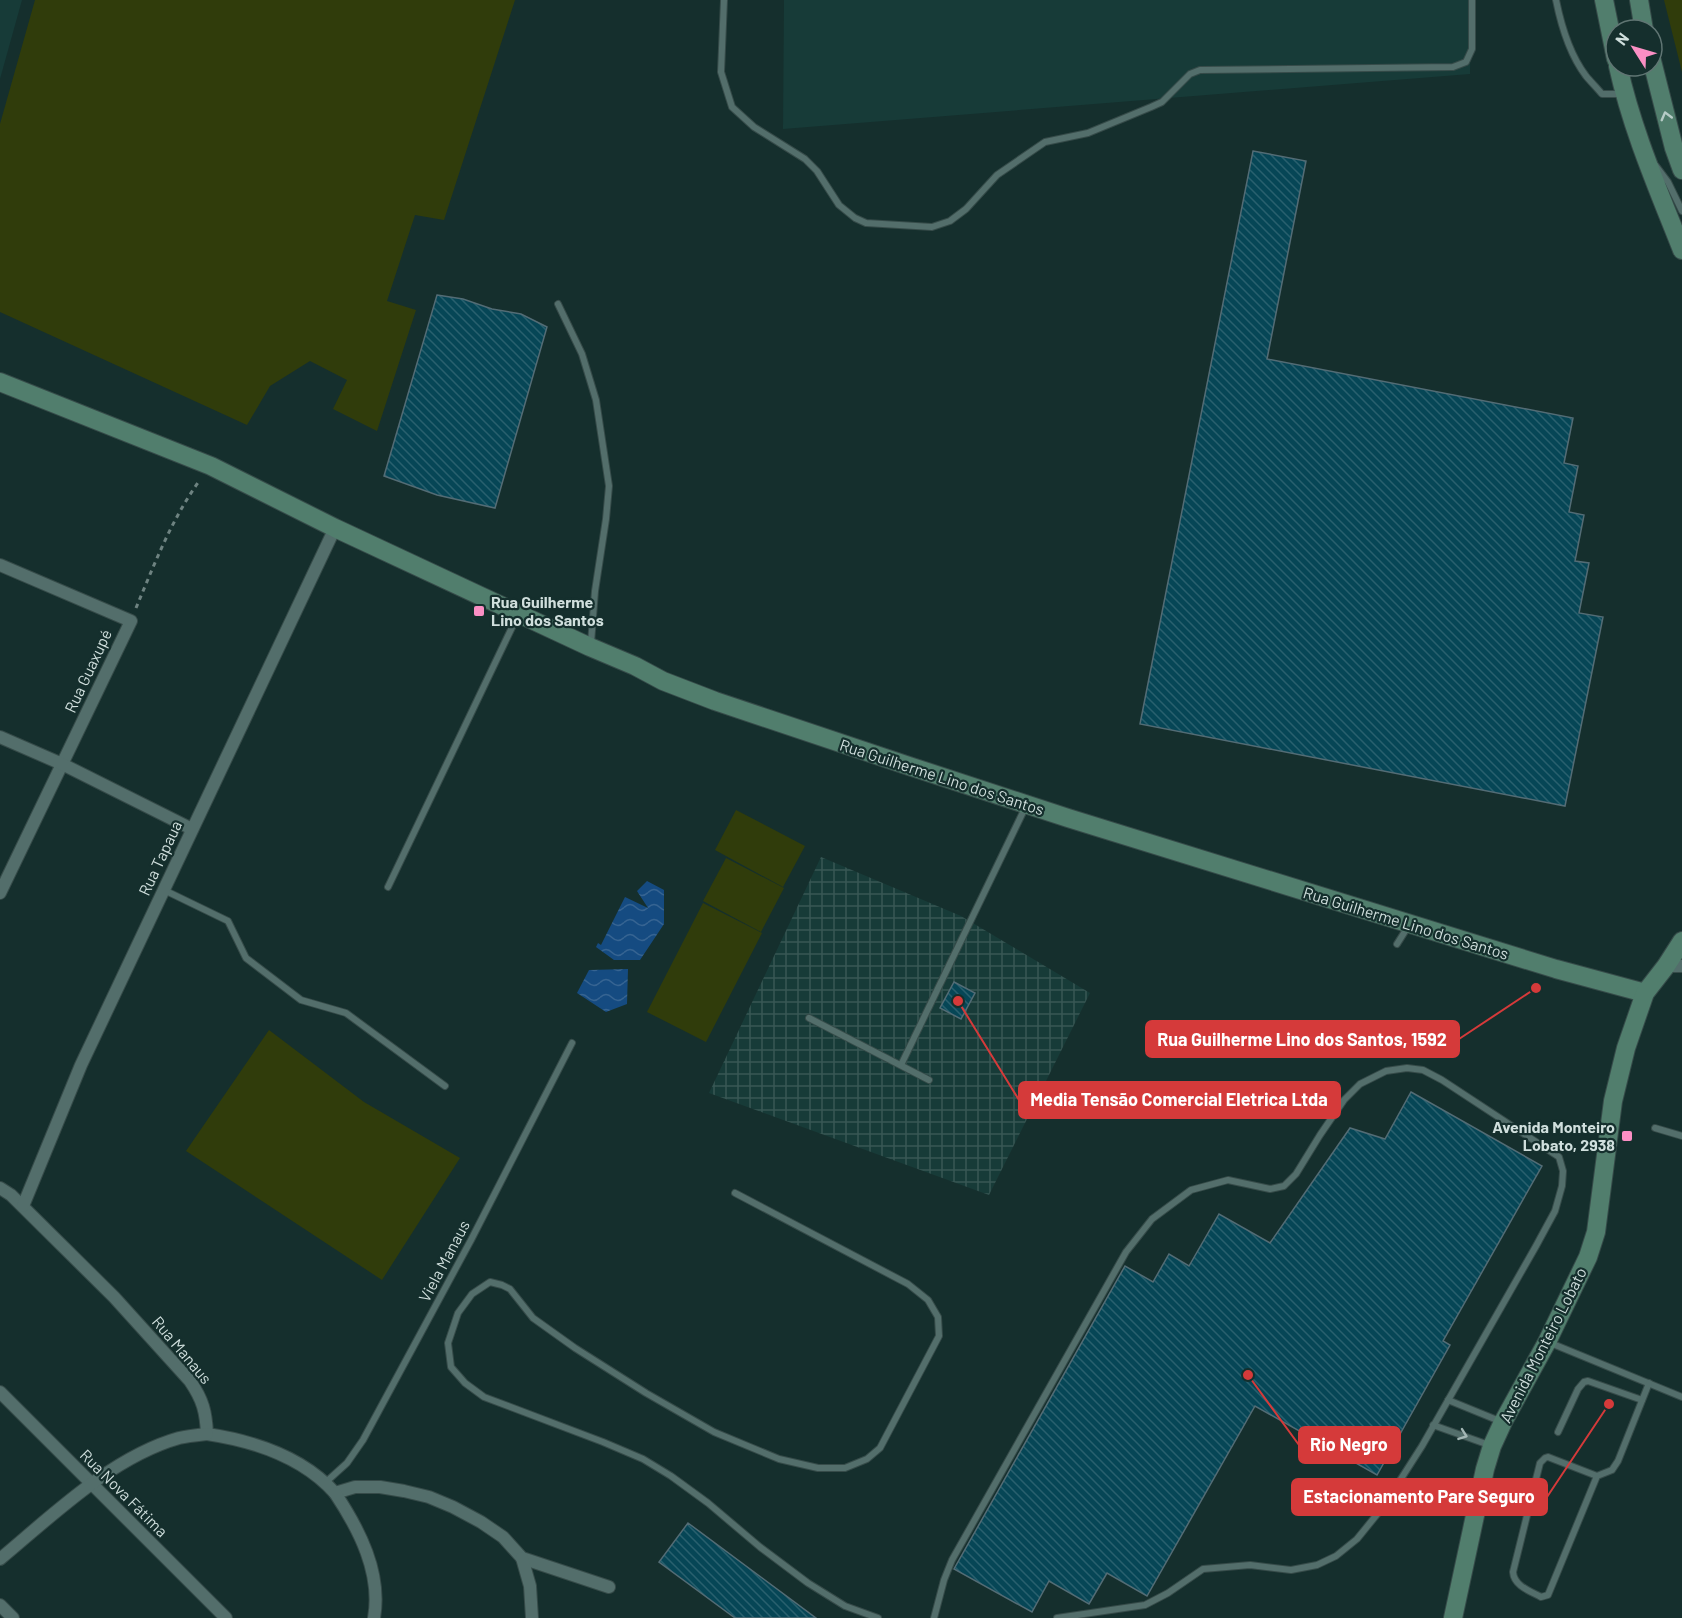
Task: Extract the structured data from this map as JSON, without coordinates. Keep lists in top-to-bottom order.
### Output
{
  "streets": {
    "street": [
      "Rua Guaxupé",
      "Rua Guilherme Lino dos Santos",
      "Rua Tapaua",
      "Avenida Monteiro Lobato",
      "Rua Manaus",
      "Rua Nova Fátima"
    ],
    "lane": ["Viela Manaus"]
  },
  "crossings": [
    ["Rua Guaxupé", "Rua Guilherme Lino dos Santos"],
    ["Rua Guilherme Lino dos Santos", "Rua Tapaua"],
    ["Rua Guilherme Lino dos Santos", "Avenida Monteiro Lobato"],
    ["Rua Tapaua", "Rua Manaus"]
  ],
  "places": {
    "transit": ["Rua Guilherme Lino dos Santos", "Avenida Monteiro Lobato, 2938"],
    "other": [
      "Rua Guilherme Lino dos Santos, 1592",
      "Media Tensão Comercial Eletrica Ltda",
      "Rio Negro",
      "Estacionamento Pare Seguro"
    ]
  },
  "north": "top left"
}
